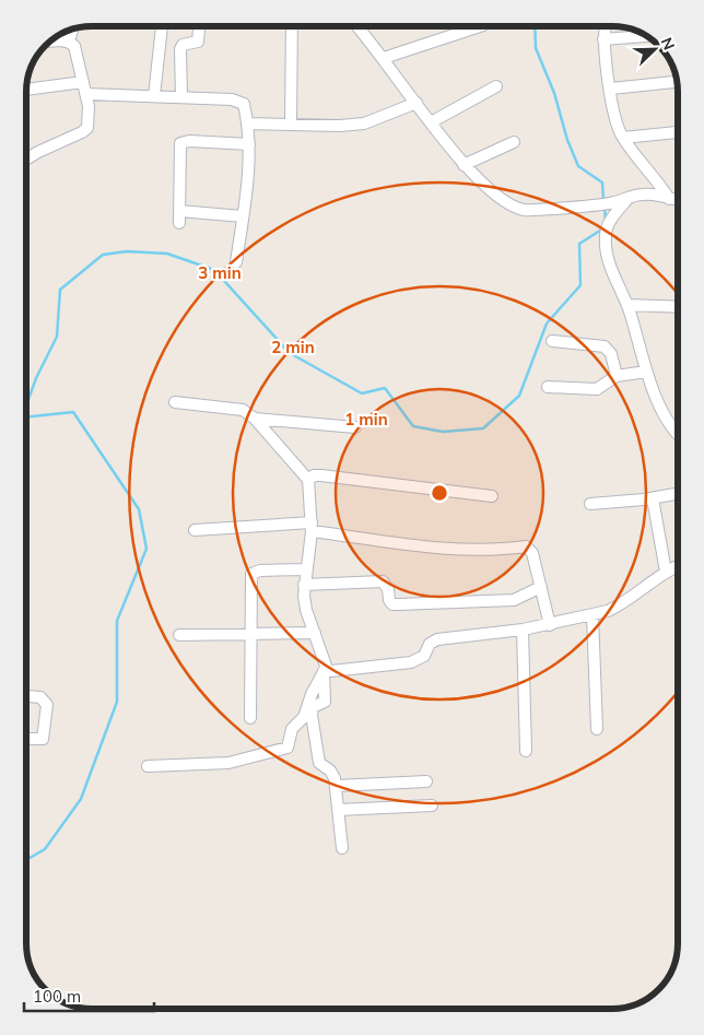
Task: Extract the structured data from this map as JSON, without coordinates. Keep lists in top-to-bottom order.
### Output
{
  "scale_bar": "100 m",
  "north": "top right",
  "rings": ["3 min", "2 min", "1 min"]
}
